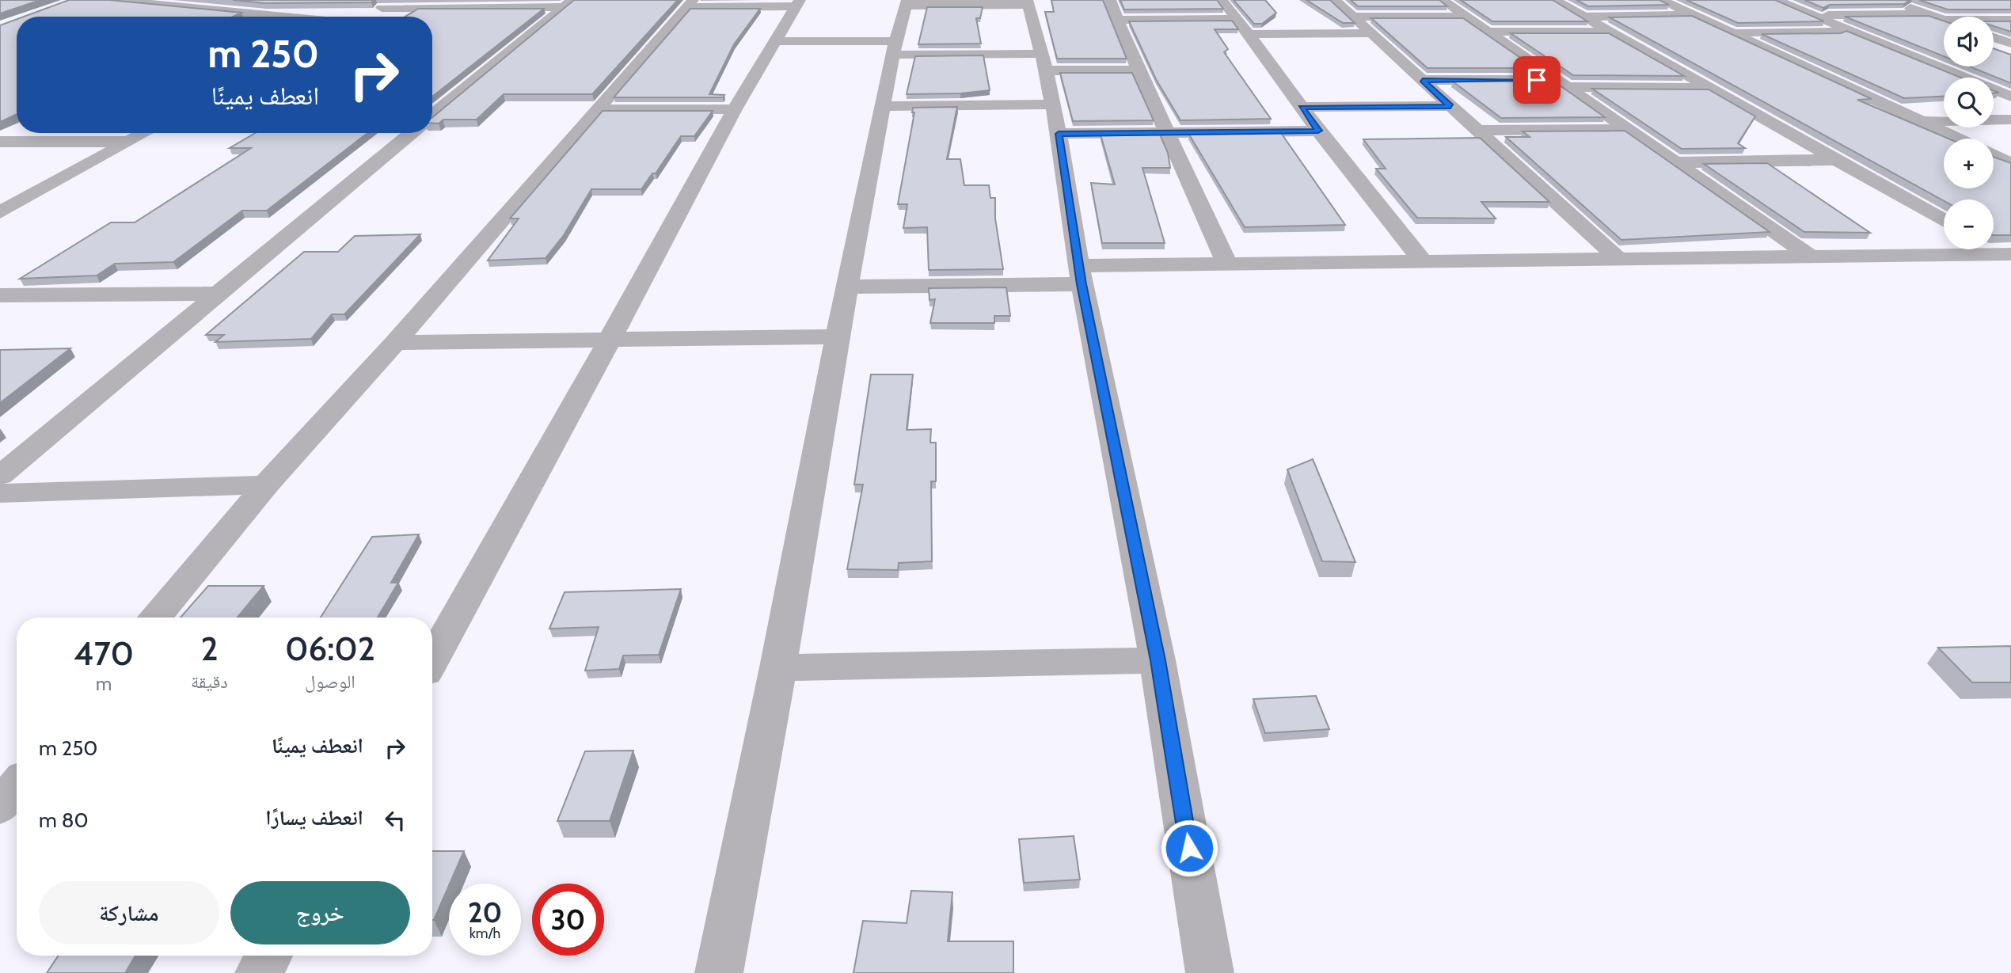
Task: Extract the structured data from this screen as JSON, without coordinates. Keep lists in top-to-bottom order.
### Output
{
  "page": {
    "map_buttons": ["+", "−"],
    "turn": ["250 m", "انعطف يمينًا"],
    "eta": [
      "06:02",
      "الوصول",
      "2",
      "دقيقة",
      "470",
      "m"
    ],
    "list": [
      {
        "name": "انعطف يمينًا",
        "value": "250 m"
      },
      {
        "name": "انعطف يسارًا",
        "value": "80 m"
      }
    ],
    "buttons": ["خروج", "مشاركة"],
    "speed": "20 km/h",
    "limit": "30"
  }
}
